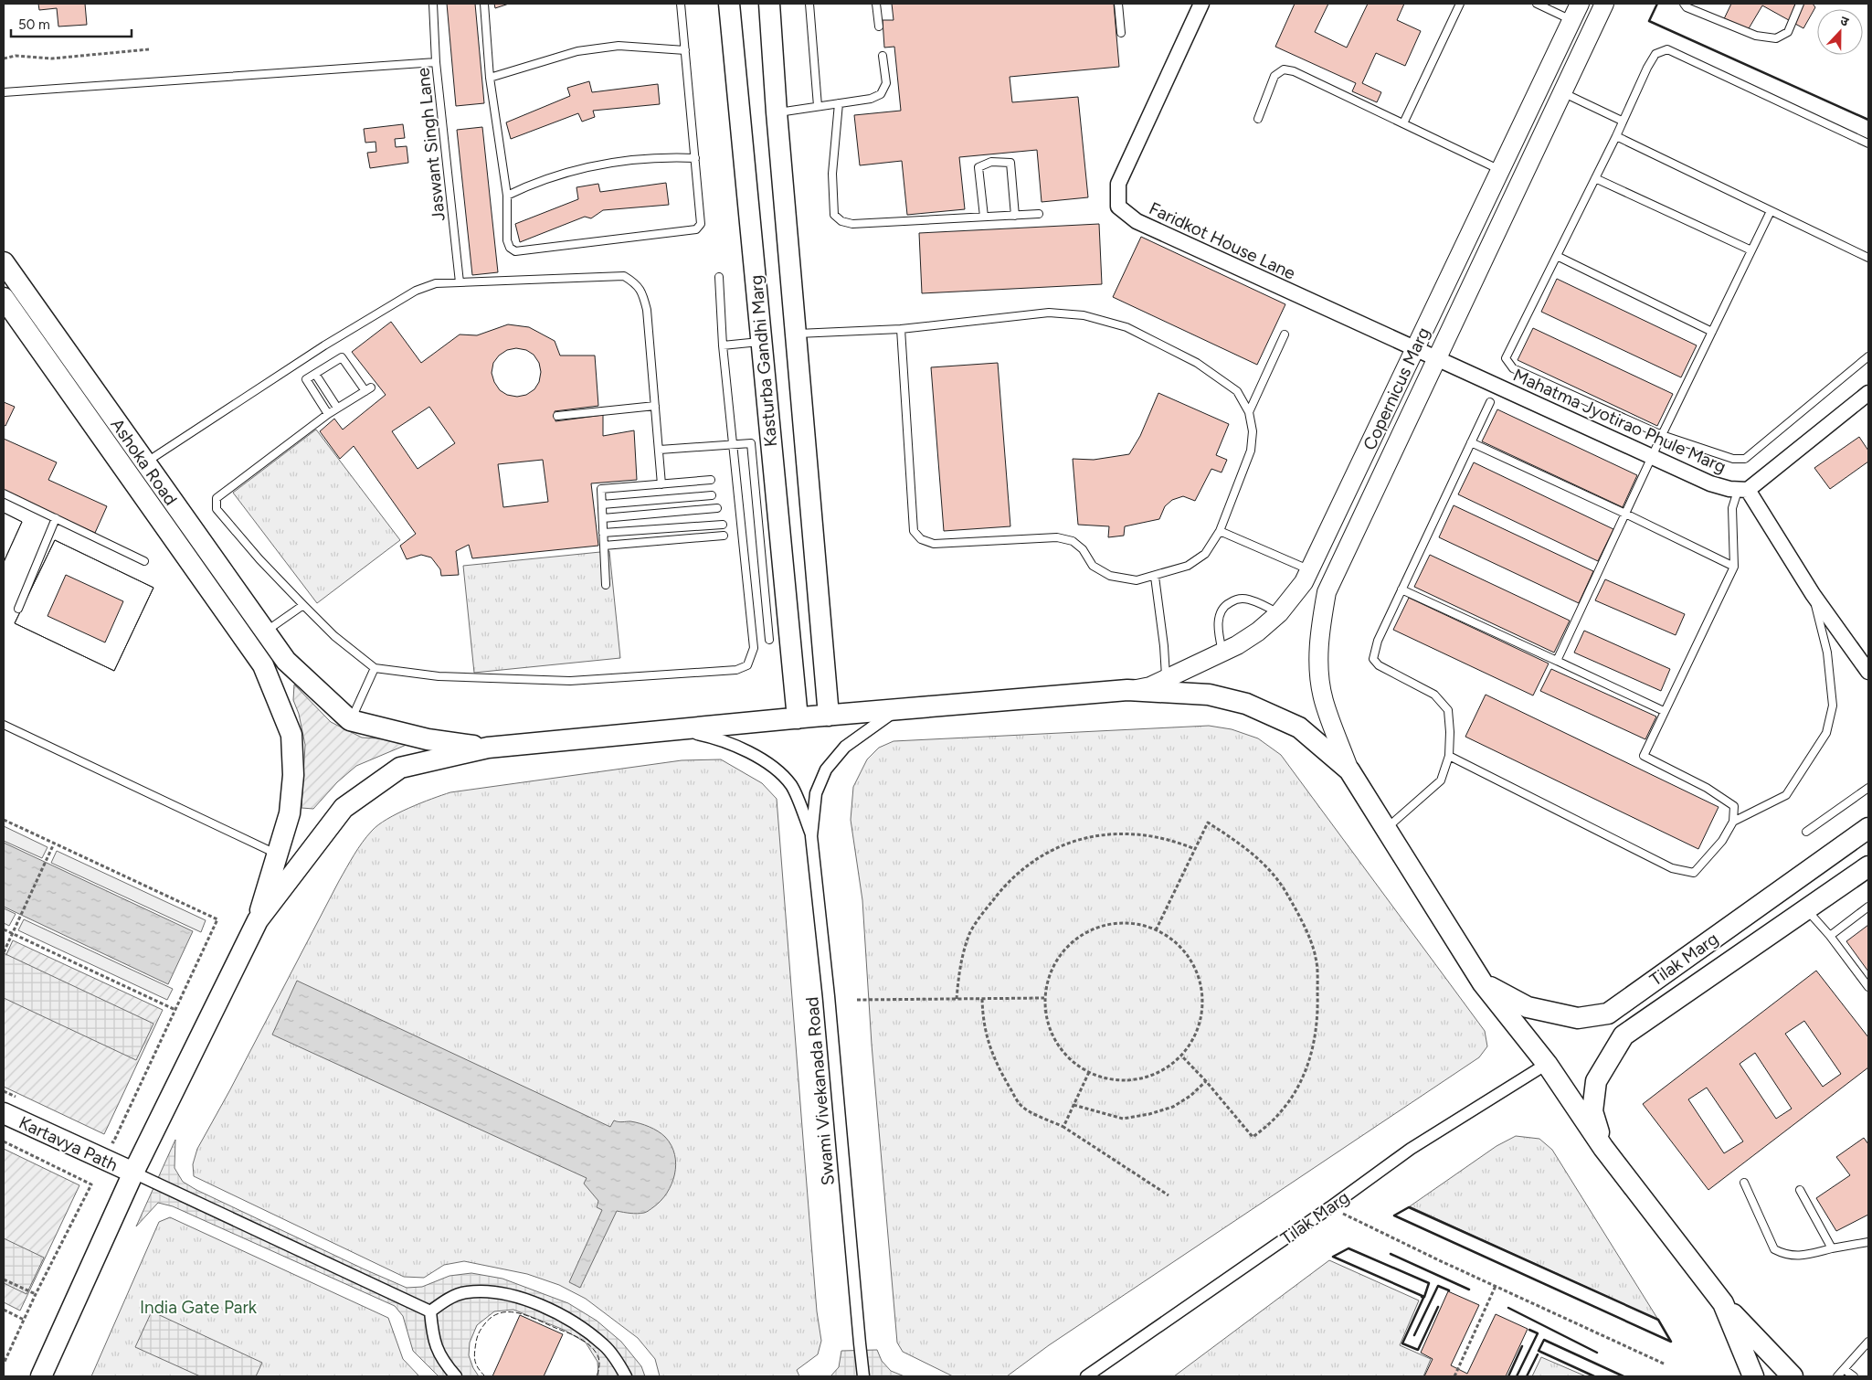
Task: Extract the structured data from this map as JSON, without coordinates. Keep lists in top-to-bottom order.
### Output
{
  "streets": {
    "main road": [
      "Kasturba Gandhi Marg",
      "Ashoka Road",
      "Tilak Marg",
      "Kartavya Path"
    ],
    "street": [
      "Faridkot House Lane",
      "Copernicus Marg",
      "Mahatma Jyotirao Phule Marg",
      "Swami Vivekanada Road"
    ],
    "lane": ["Jaswant Singh Lane"]
  },
  "crossings": [
    ["Faridkot House Lane", "Copernicus Marg"],
    ["Faridkot House Lane", "Mahatma Jyotirao Phule Marg"],
    ["Copernicus Marg", "Mahatma Jyotirao Phule Marg"]
  ],
  "parks": ["India Gate Park"],
  "scale_bar": "50 m",
  "north": "top"
}
